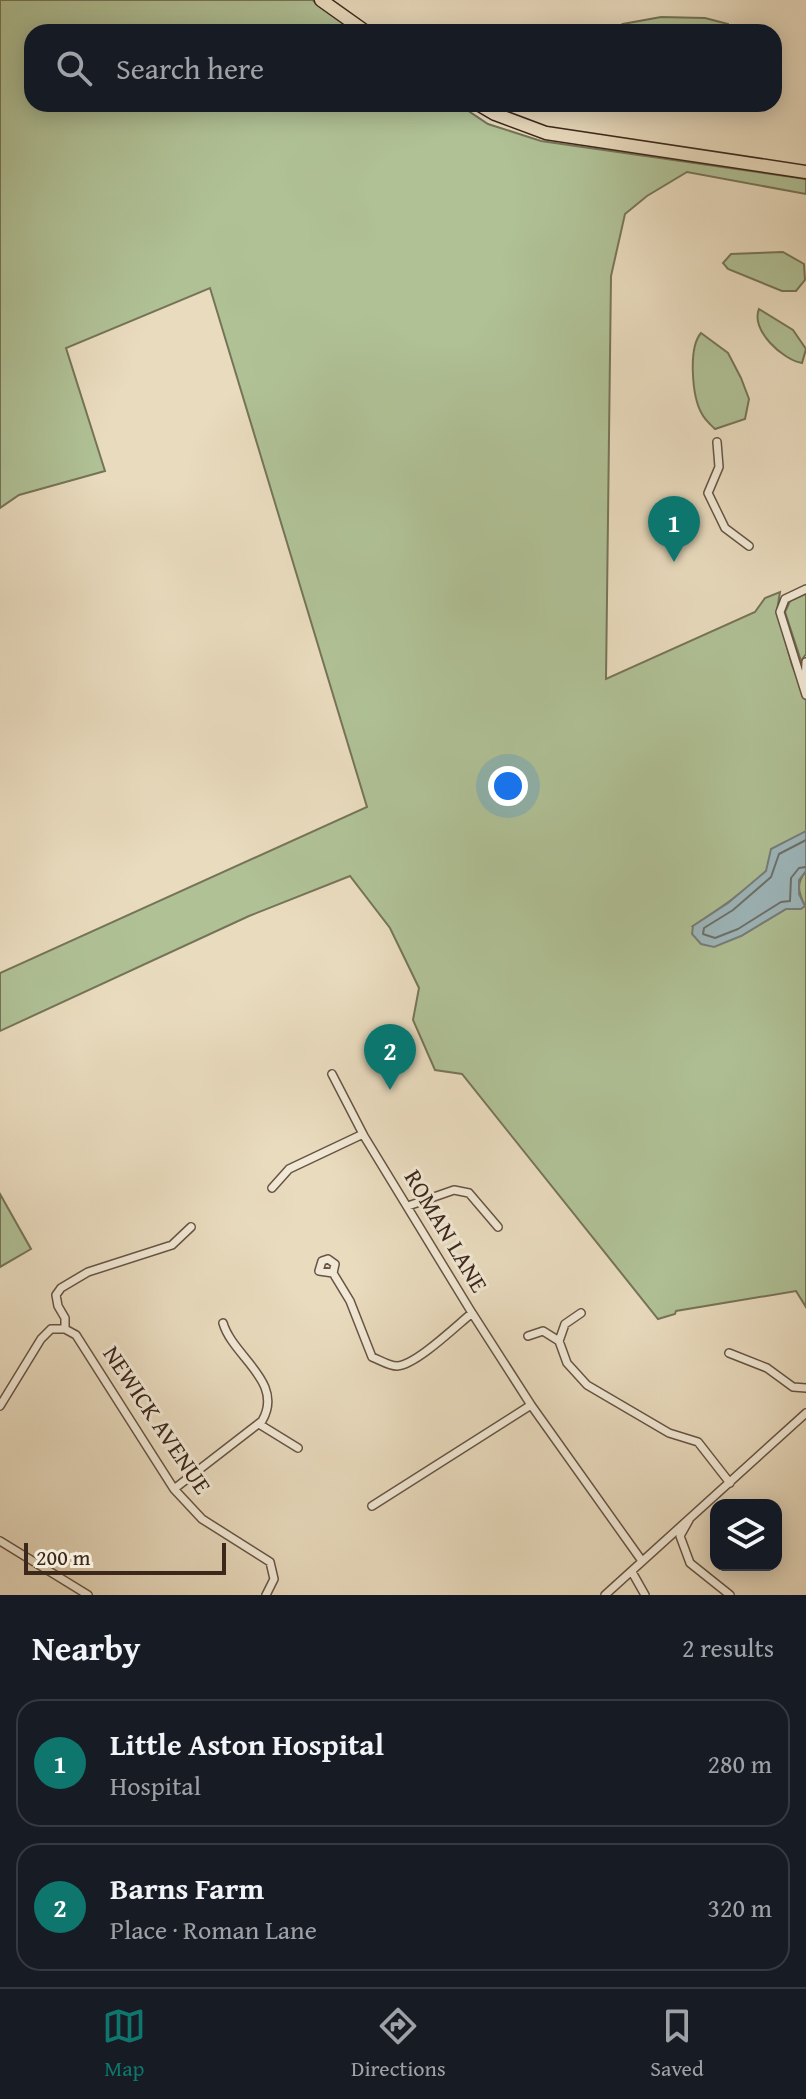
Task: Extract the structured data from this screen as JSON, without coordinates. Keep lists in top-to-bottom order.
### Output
{
  "streets": {
    "street": ["ROMAN LANE", "NEWICK AVENUE"]
  },
  "scale_bar": "200 m",
  "page": {
    "search": "Search here",
    "pins": ["1", "2"],
    "scale": "200 m",
    "heading": ["Nearby", "2 results"],
    "list": [
      {
        "mark": "1",
        "name": "Little Aston Hospital",
        "note": "Hospital",
        "value": "280 m"
      },
      {
        "mark": "2",
        "name": "Barns Farm",
        "note": "Place · Roman Lane",
        "value": "320 m"
      }
    ],
    "nav": ["Map", "Directions", "Saved"]
  }
}
